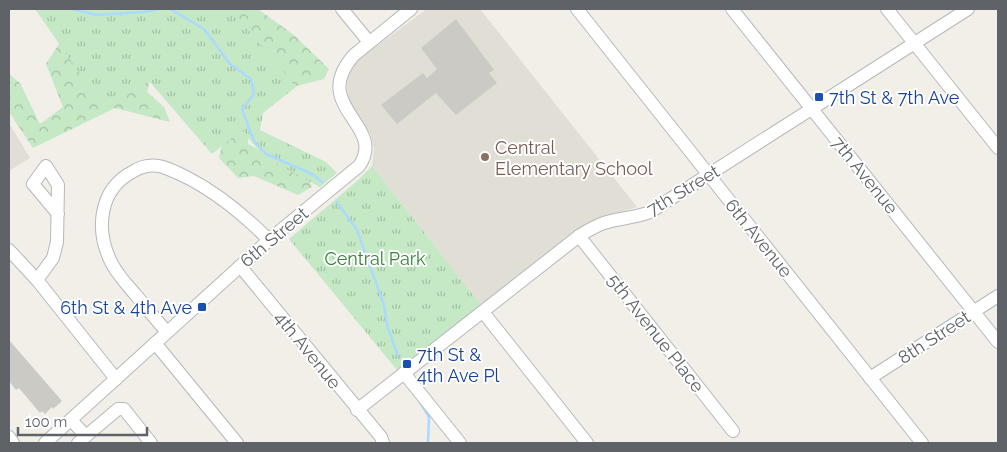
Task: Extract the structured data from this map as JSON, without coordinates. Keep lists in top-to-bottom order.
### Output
{
  "streets": {
    "street": [
      "7th Avenue",
      "7th Street",
      "6th Street",
      "6th Avenue",
      "5th Avenue Place",
      "8th Street",
      "4th Avenue"
    ]
  },
  "crossings": [
    ["7th Avenue", "7th Street"],
    ["7th Avenue", "8th Street"],
    ["7th Street", "6th Avenue"],
    ["7th Street", "5th Avenue Place"],
    ["7th Street", "4th Avenue"],
    ["6th Street", "4th Avenue"],
    ["6th Avenue", "8th Street"]
  ],
  "parks": ["Central Park"],
  "places": {
    "transit": ["7th St & 7th Ave", "6th St & 4th Ave", "7th St & 4th Ave Pl"],
    "other": ["Central Elementary School"]
  },
  "scale_bar": "100 m"
}
